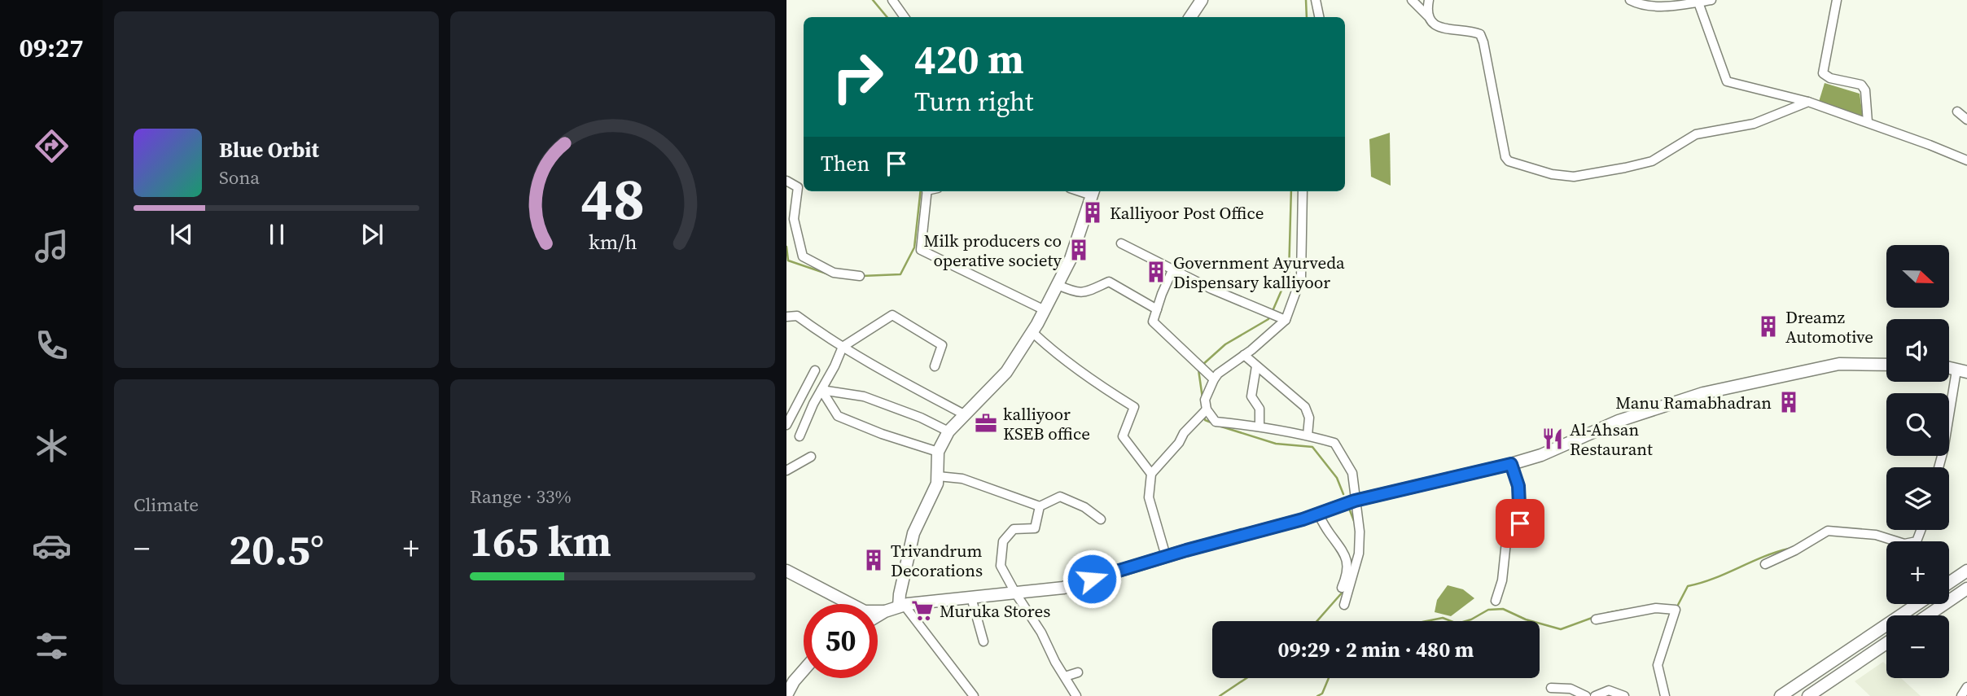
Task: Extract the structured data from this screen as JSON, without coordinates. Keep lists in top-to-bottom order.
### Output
{
  "places": {
    "building": [
      "Kalliyoor Post Office",
      "Milk producers co operative society",
      "Government Ayurveda Dispensary kalliyoor",
      "Dreamz Automotive",
      "Manu Ramabhadran",
      "Trivandrum Decorations"
    ],
    "office": ["kalliyoor KSEB office"],
    "restaurant": ["Al-Ahsan Restaurant"],
    "supermarket": ["Muruka Stores"]
  },
  "north": "right",
  "page": {
    "tabs": "09:27",
    "turn": ["420 m", "Turn right"],
    "song": ["Blue Orbit", "Sona"],
    "then": "Then",
    "map_buttons": ["+", "−"],
    "tile": [
      "Climate",
      ["Range · 33%", "165 km"]
    ],
    "heat": ["−", "20.5°", "+"],
    "limit": "50",
    "trip": "09:29 · 2 min · 480 m",
    "gauge": ["48", "km/h"]
  }
}
